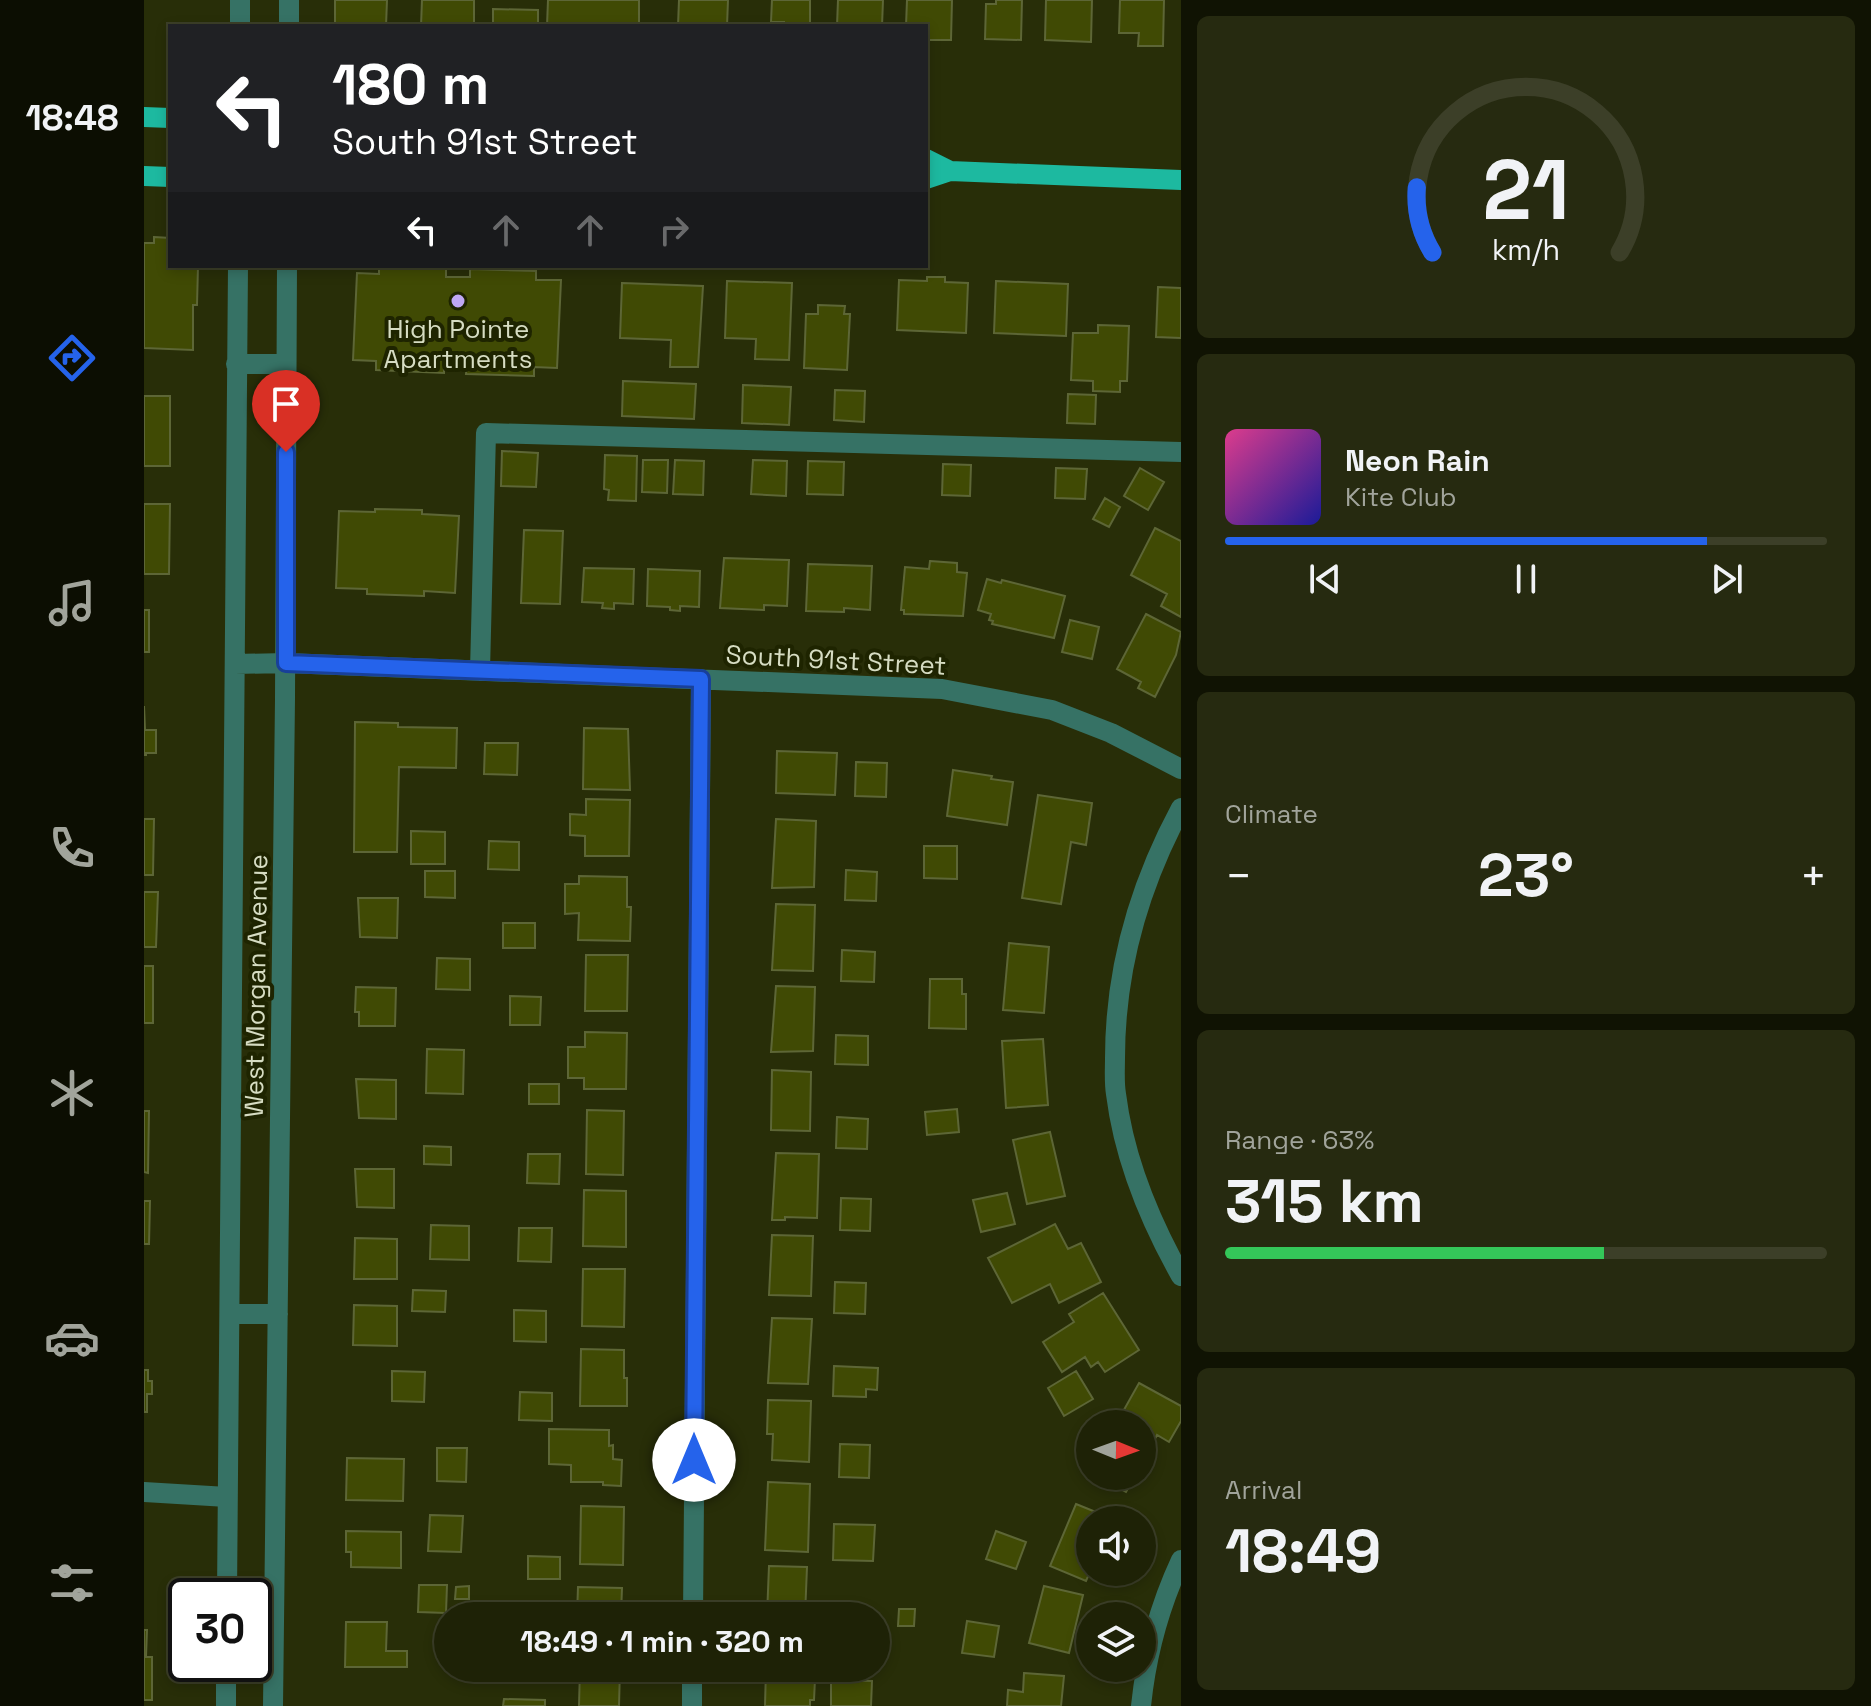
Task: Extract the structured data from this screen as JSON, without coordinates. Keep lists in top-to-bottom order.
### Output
{
  "streets": {
    "street": ["South 91st Street", "West Morgan Avenue"]
  },
  "crossings": [
    ["South 91st Street", "West Morgan Avenue"]
  ],
  "places": ["High Pointe Apartments"],
  "north": "right",
  "page": {
    "tabs": "18:48",
    "turn": ["180 m", "South 91st Street"],
    "song": ["Neon Rain", "Kite Club"],
    "tile": [
      "Climate",
      ["Range · 63%", "315 km"],
      ["Arrival", "18:49"]
    ],
    "heat": ["−", "23°", "+"],
    "limit": "30",
    "trip": "18:49 · 1 min · 320 m",
    "gauge": ["21", "km/h"]
  }
}
